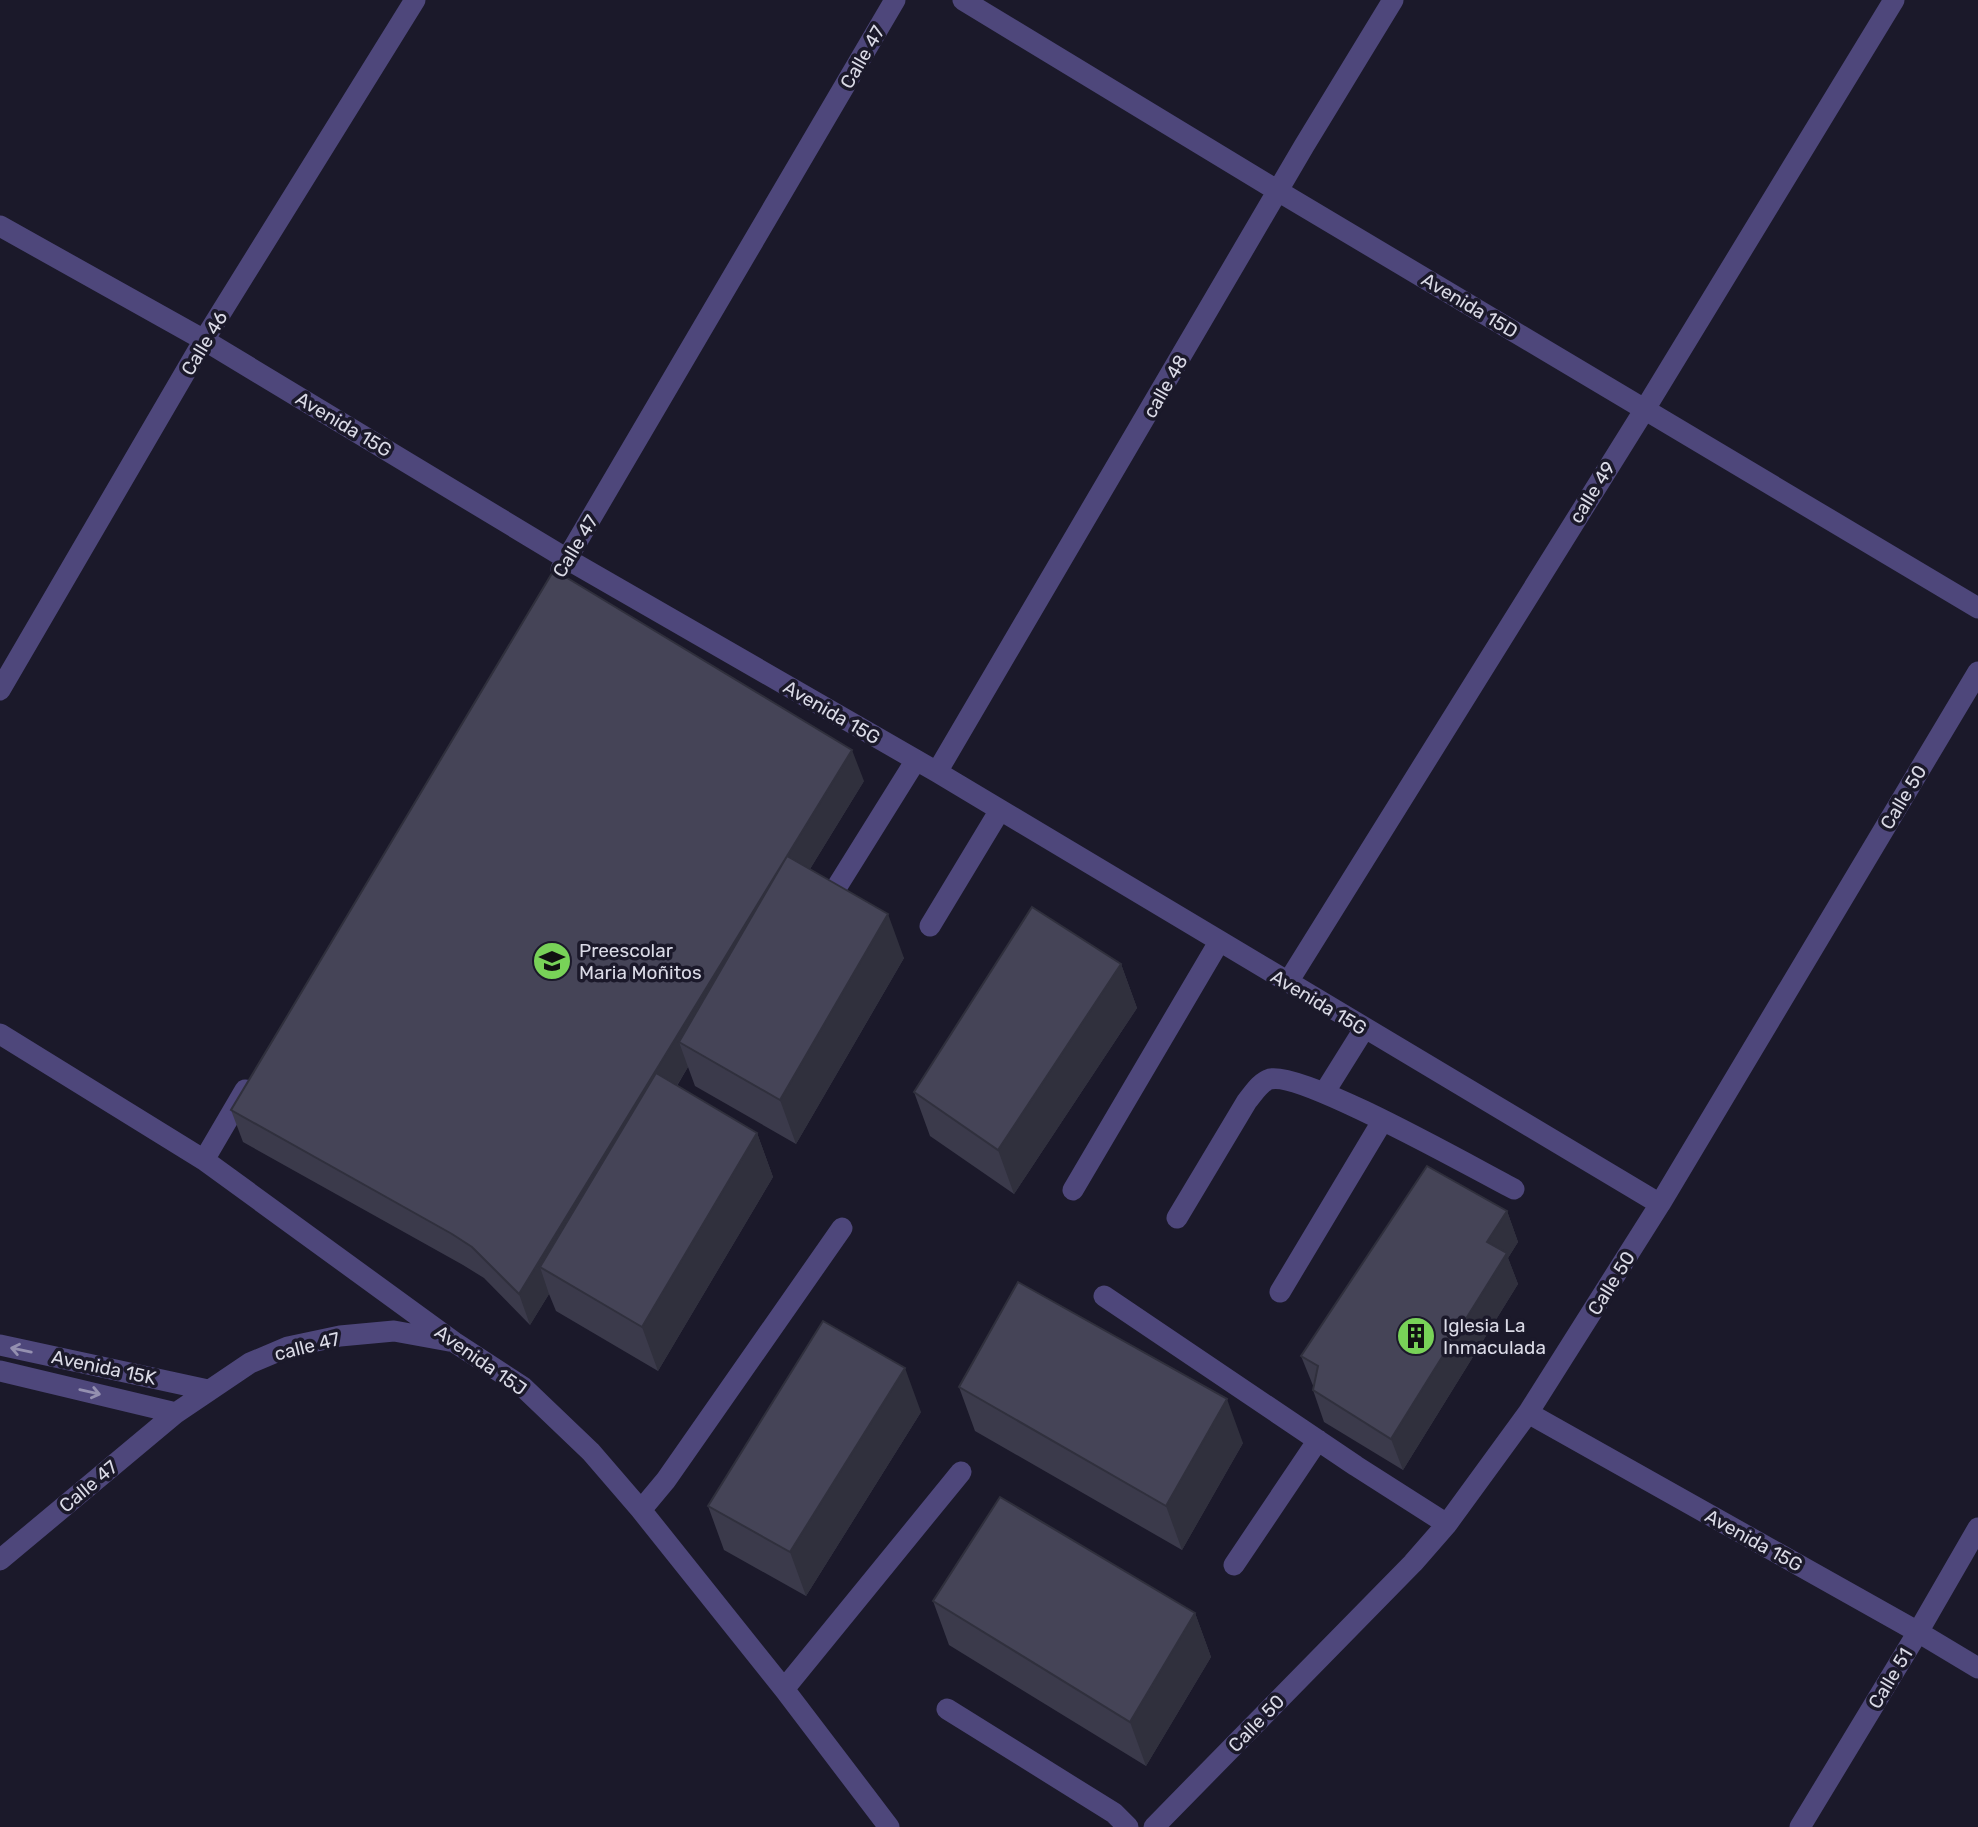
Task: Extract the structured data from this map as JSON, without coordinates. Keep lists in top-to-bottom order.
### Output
{
  "streets": {
    "street": [
      "Calle 47",
      "Avenida 15D",
      "Calle 46",
      "calle 48",
      "Avenida 15G",
      "calle 49",
      "Calle 50",
      "calle 47",
      "Avenida 15J",
      "Avenida 15K",
      "Calle 51"
    ]
  },
  "crossings": [
    ["Calle 47", "Avenida 15G"],
    ["Calle 47", "calle 47"],
    ["Calle 47", "Avenida 15K"],
    ["Avenida 15D", "calle 48"],
    ["Avenida 15D", "calle 49"],
    ["Calle 46", "Avenida 15G"],
    ["calle 48", "Avenida 15G"],
    ["Avenida 15G", "calle 49"],
    ["Avenida 15G", "Calle 50"],
    ["Avenida 15G", "Calle 51"],
    ["calle 47", "Avenida 15J"],
    ["calle 47", "Avenida 15K"]
  ],
  "places": {
    "school or university": ["Preescolar Maria Moñitos"],
    "building": ["Iglesia La Inmaculada"]
  }
}
